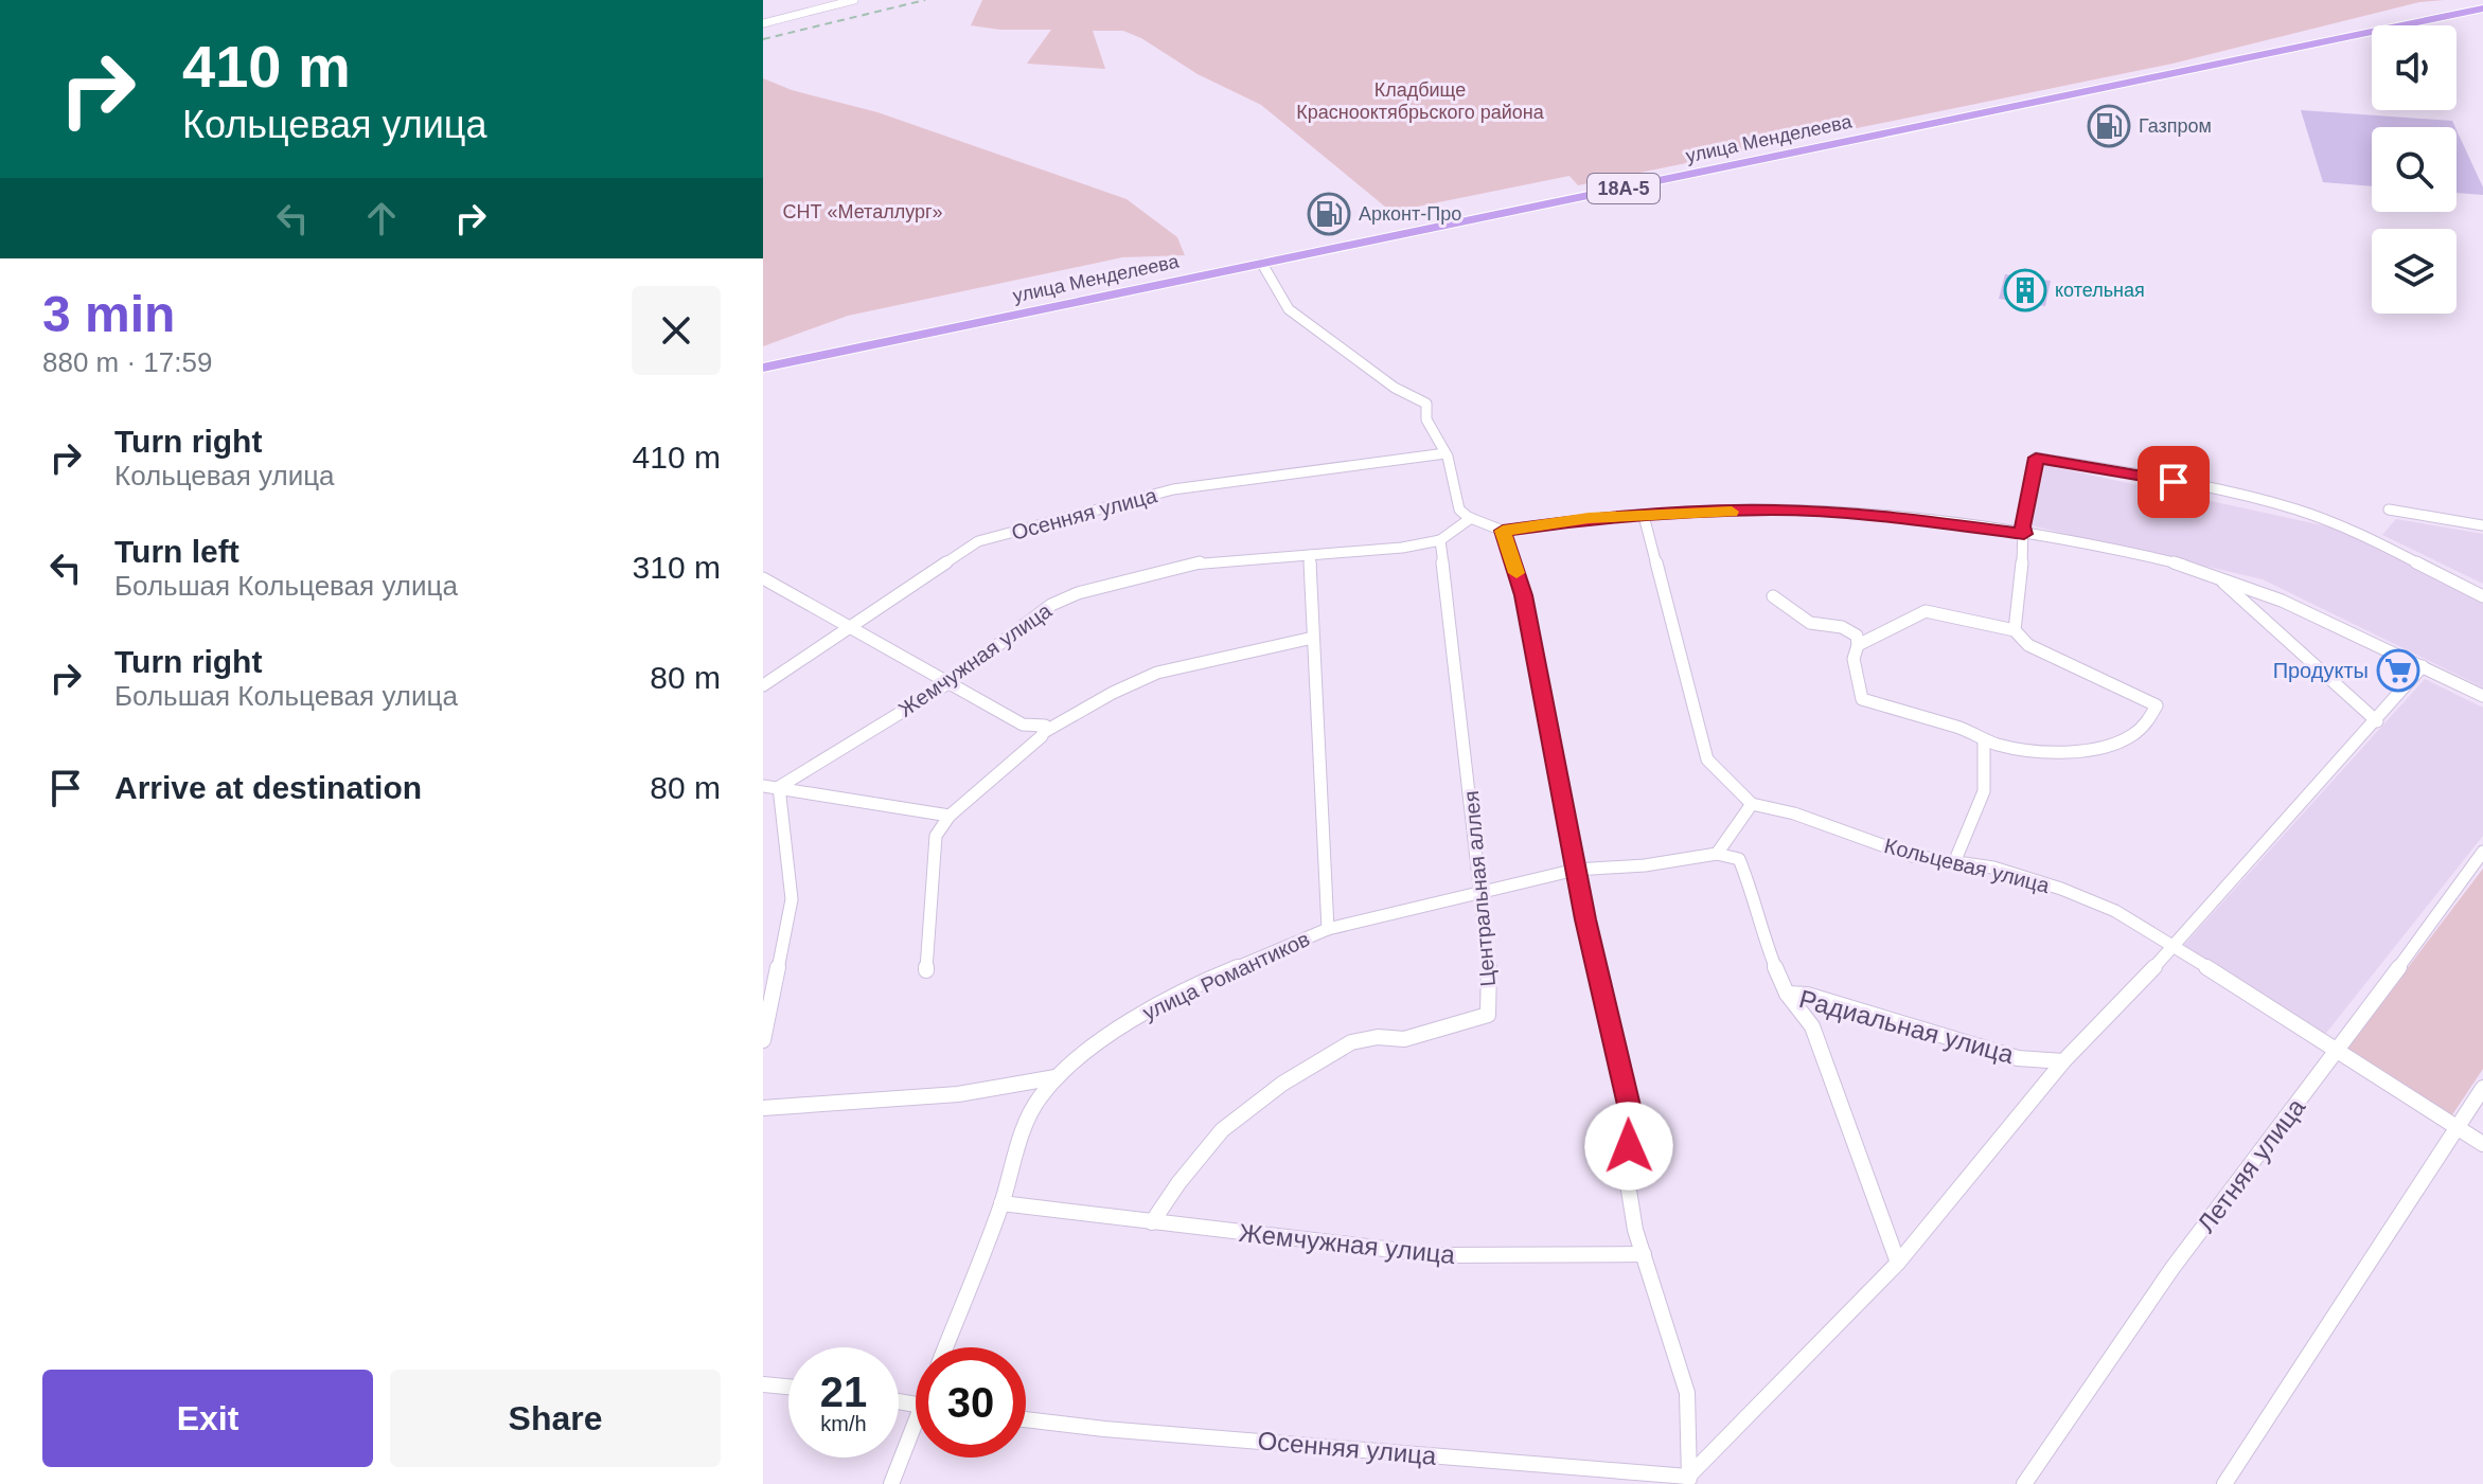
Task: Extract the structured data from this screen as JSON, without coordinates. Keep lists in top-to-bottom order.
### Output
{
  "streets": {
    "highway": ["улица Менделеева", "18А-5"],
    "street": [
      "Осенняя улица",
      "Жемчужная улица",
      "Кольцевая улица",
      "Центральная аллея",
      "улица Романтиков",
      "Радиальная улица",
      "Летняя улица"
    ]
  },
  "crossings": [
    ["Жемчужная улица", "Центральная аллея"],
    ["Жемчужная улица", "улица Романтиков"],
    ["Кольцевая улица", "Летняя улица"]
  ],
  "parks": ["Кладбище Краснооктябрьского района", "СНТ «Металлург»"],
  "places": {
    "fuel station": ["Газпром", "Арконт-Про"],
    "building": ["котельная"],
    "supermarket": ["Продукты"]
  },
  "page": {
    "turn": ["410 m", "Кольцевая улица"],
    "heading": ["3 min", "880 m · 17:59"],
    "list": [
      {
        "name": "Turn right",
        "note": "Кольцевая улица",
        "value": "410 m"
      },
      {
        "name": "Turn left",
        "note": "Большая Кольцевая улица",
        "value": "310 m"
      },
      {
        "name": "Turn right",
        "note": "Большая Кольцевая улица",
        "value": "80 m"
      },
      {
        "name": "Arrive at destination",
        "value": "80 m"
      }
    ],
    "speed": "21 km/h",
    "limit": "30",
    "buttons": ["Exit", "Share"]
  }
}
